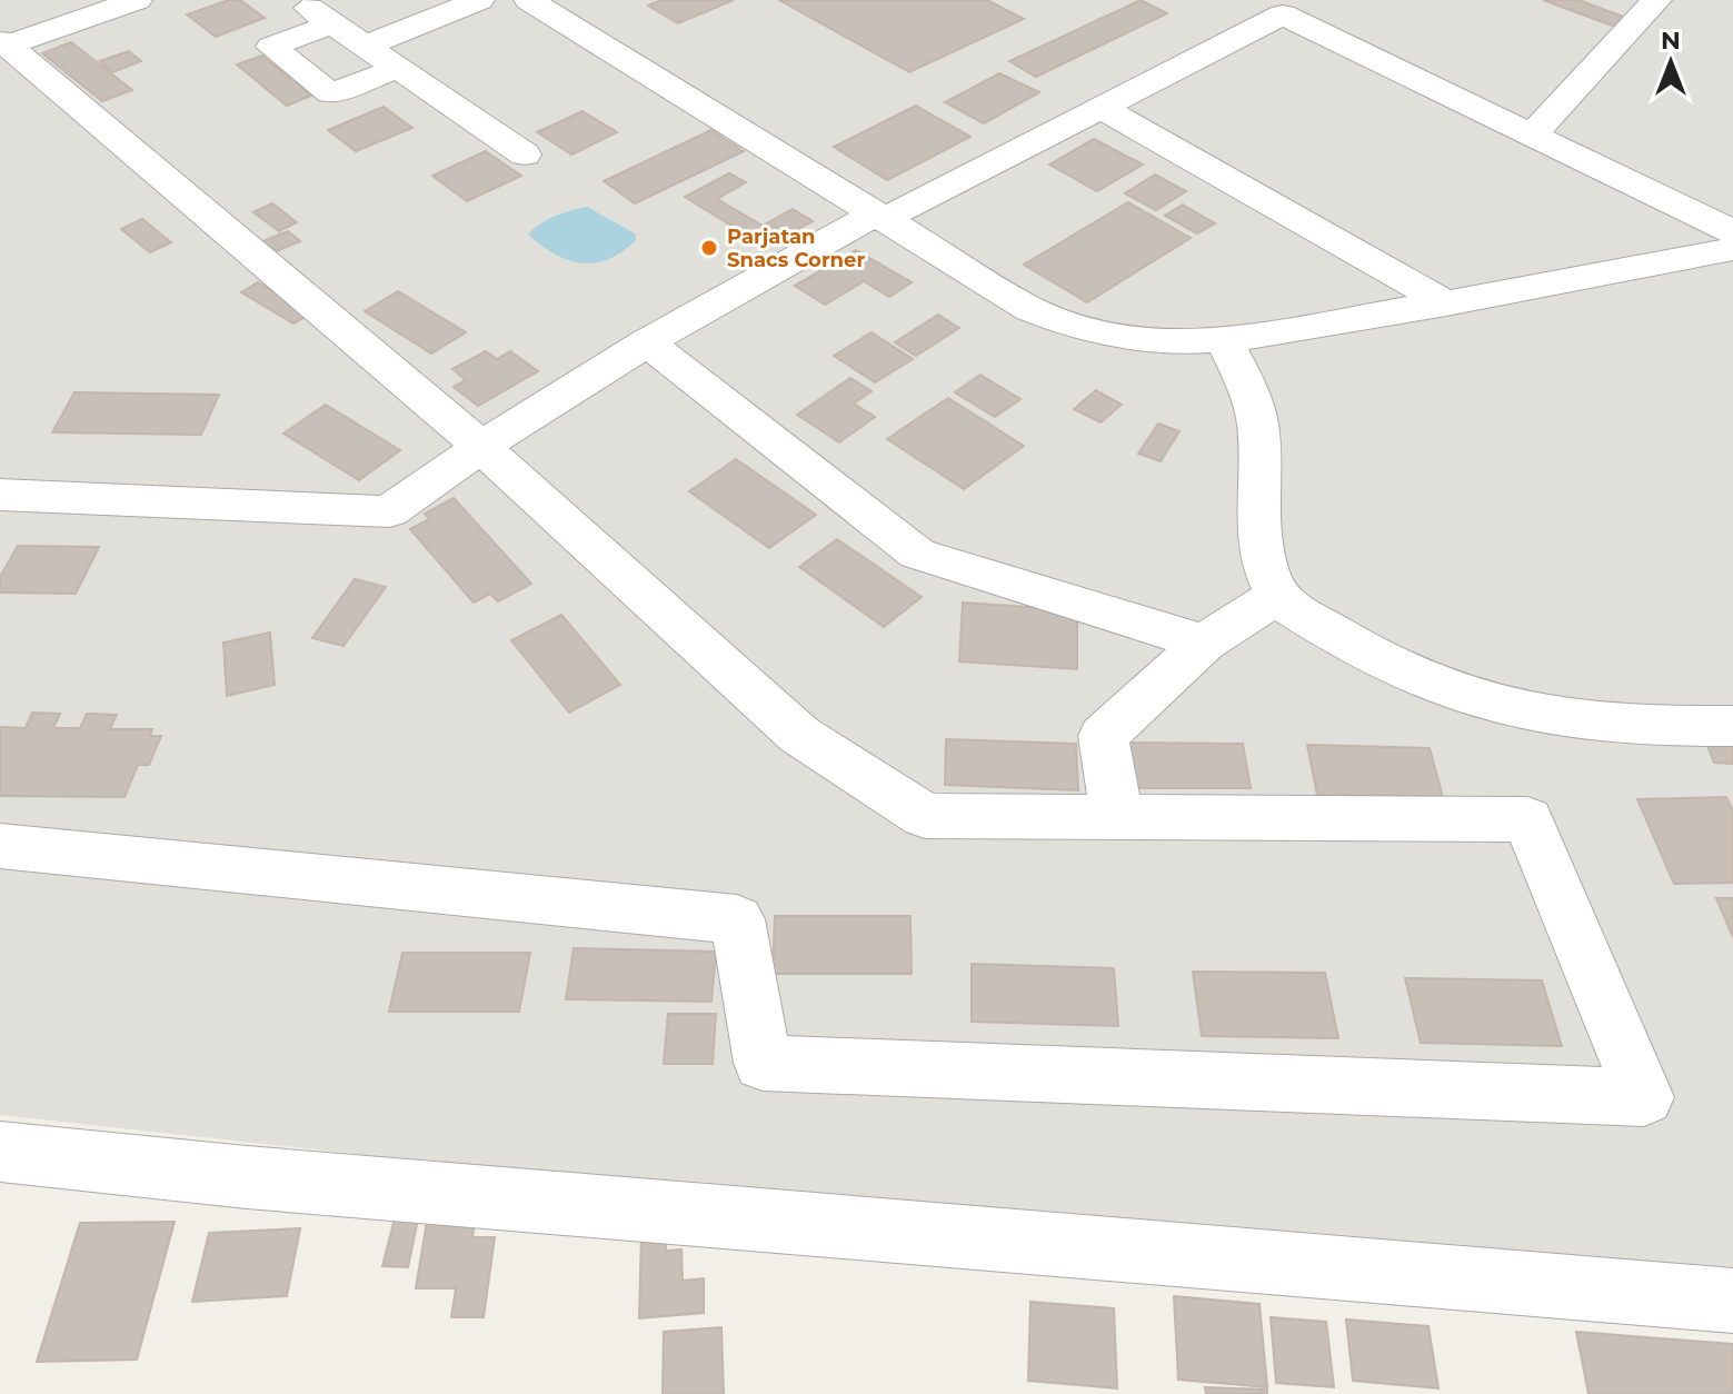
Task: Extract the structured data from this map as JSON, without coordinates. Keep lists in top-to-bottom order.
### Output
{
  "places": ["Parjatan Snacs Corner"],
  "north": "top"
}
